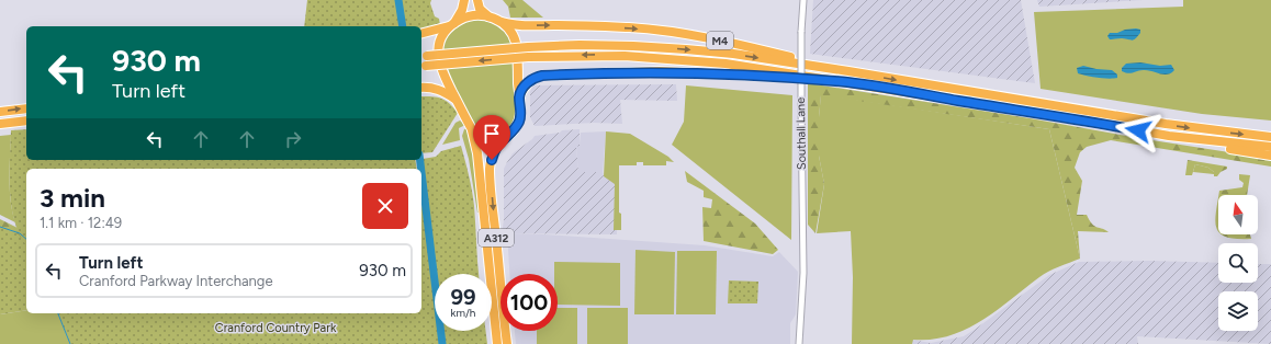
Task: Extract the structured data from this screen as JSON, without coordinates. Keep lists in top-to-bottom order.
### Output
{
  "streets": {
    "highway": ["M4", "A312"],
    "street": ["Southall Lane"]
  },
  "crossings": [
    ["M4", "A312"]
  ],
  "parks": ["Cranford Country Park"],
  "north": "top",
  "page": {
    "turn": ["930 m", "Turn left"],
    "heading": ["3 min", "1.1 km · 12:49"],
    "list": [
      {
        "name": "Turn left",
        "note": "Cranford Parkway Interchange",
        "value": "930 m"
      }
    ],
    "speed": "99 km/h",
    "limit": "100"
  }
}
